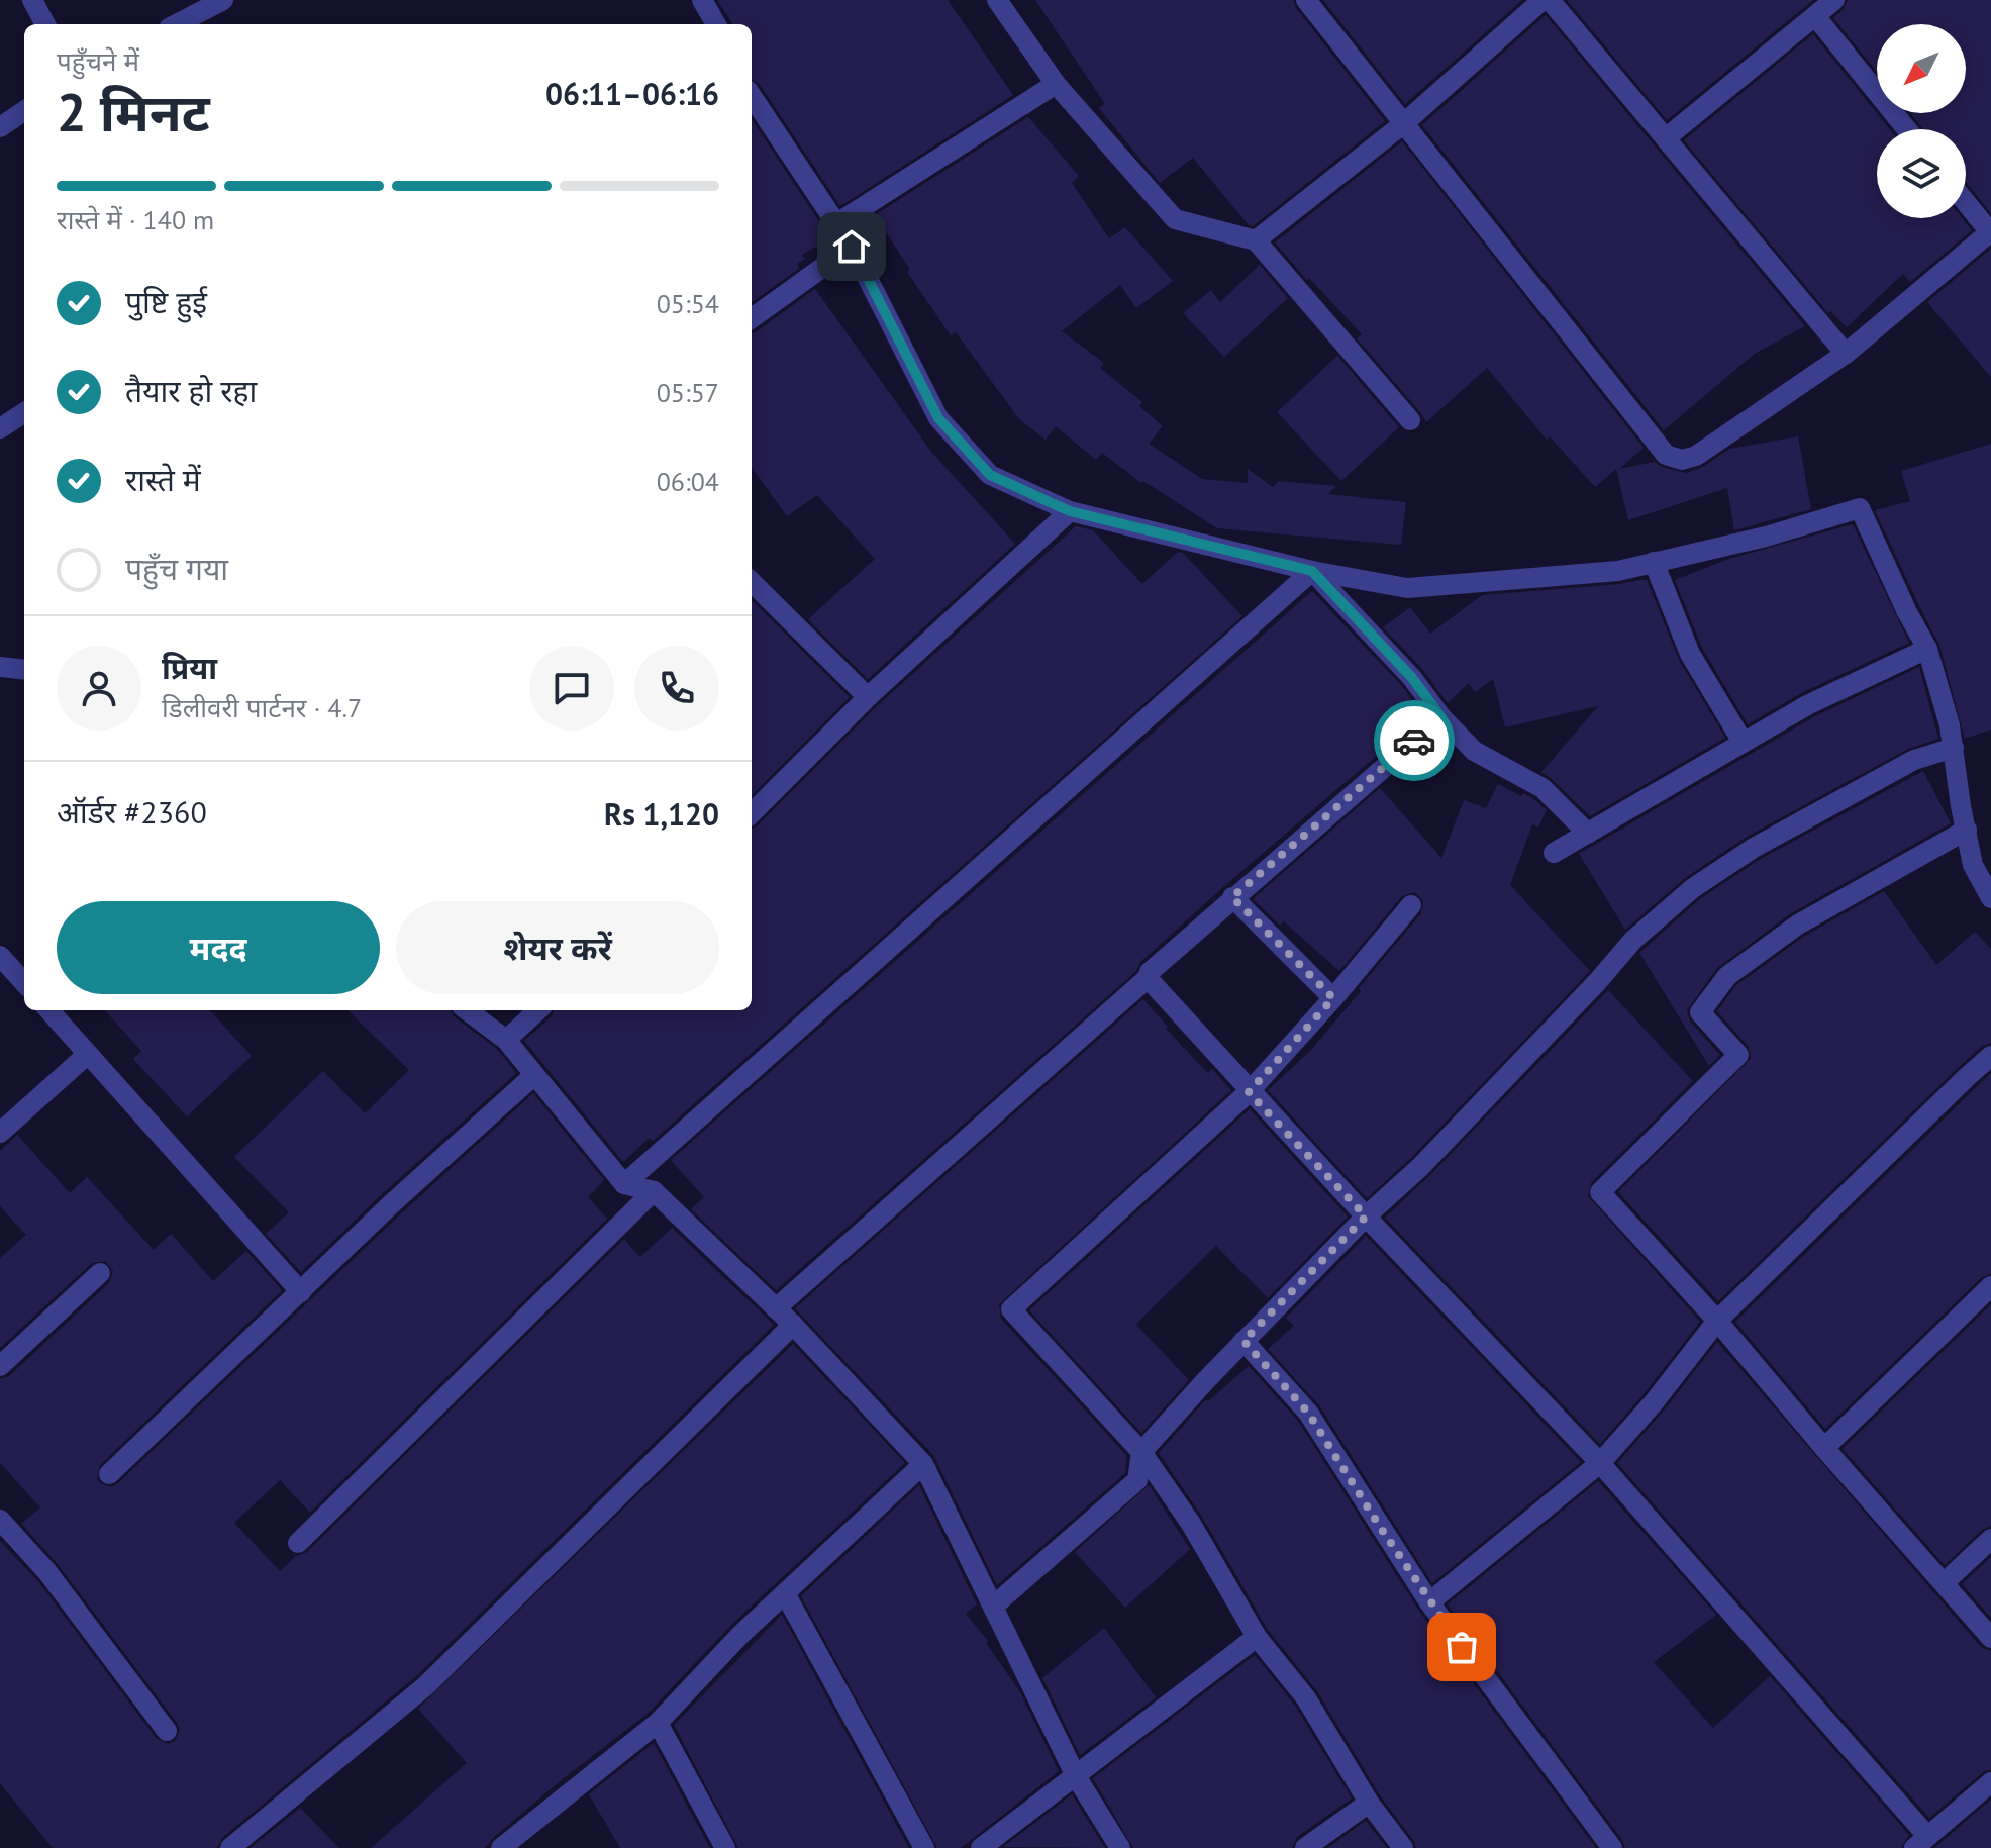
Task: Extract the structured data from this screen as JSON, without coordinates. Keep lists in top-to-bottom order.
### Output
{
  "north": "bottom left",
  "page": {
    "heading": ["2 मिनट", "पहुँचने में", "06:11–06:16"],
    "panel": [
      "प्रिया",
      "डिलीवरी पार्टनर · 4.7",
      "ऑर्डर #2360",
      "Rs 1,120"
    ],
    "bar": "रास्ते में · 140 m",
    "list": [
      ["पुष्टि हुई", "05:54"],
      ["तैयार हो रहा", "05:57"],
      ["रास्ते में", "06:04"],
      "पहुँच गया"
    ],
    "buttons": ["मदद", "शेयर करें"]
  }
}
